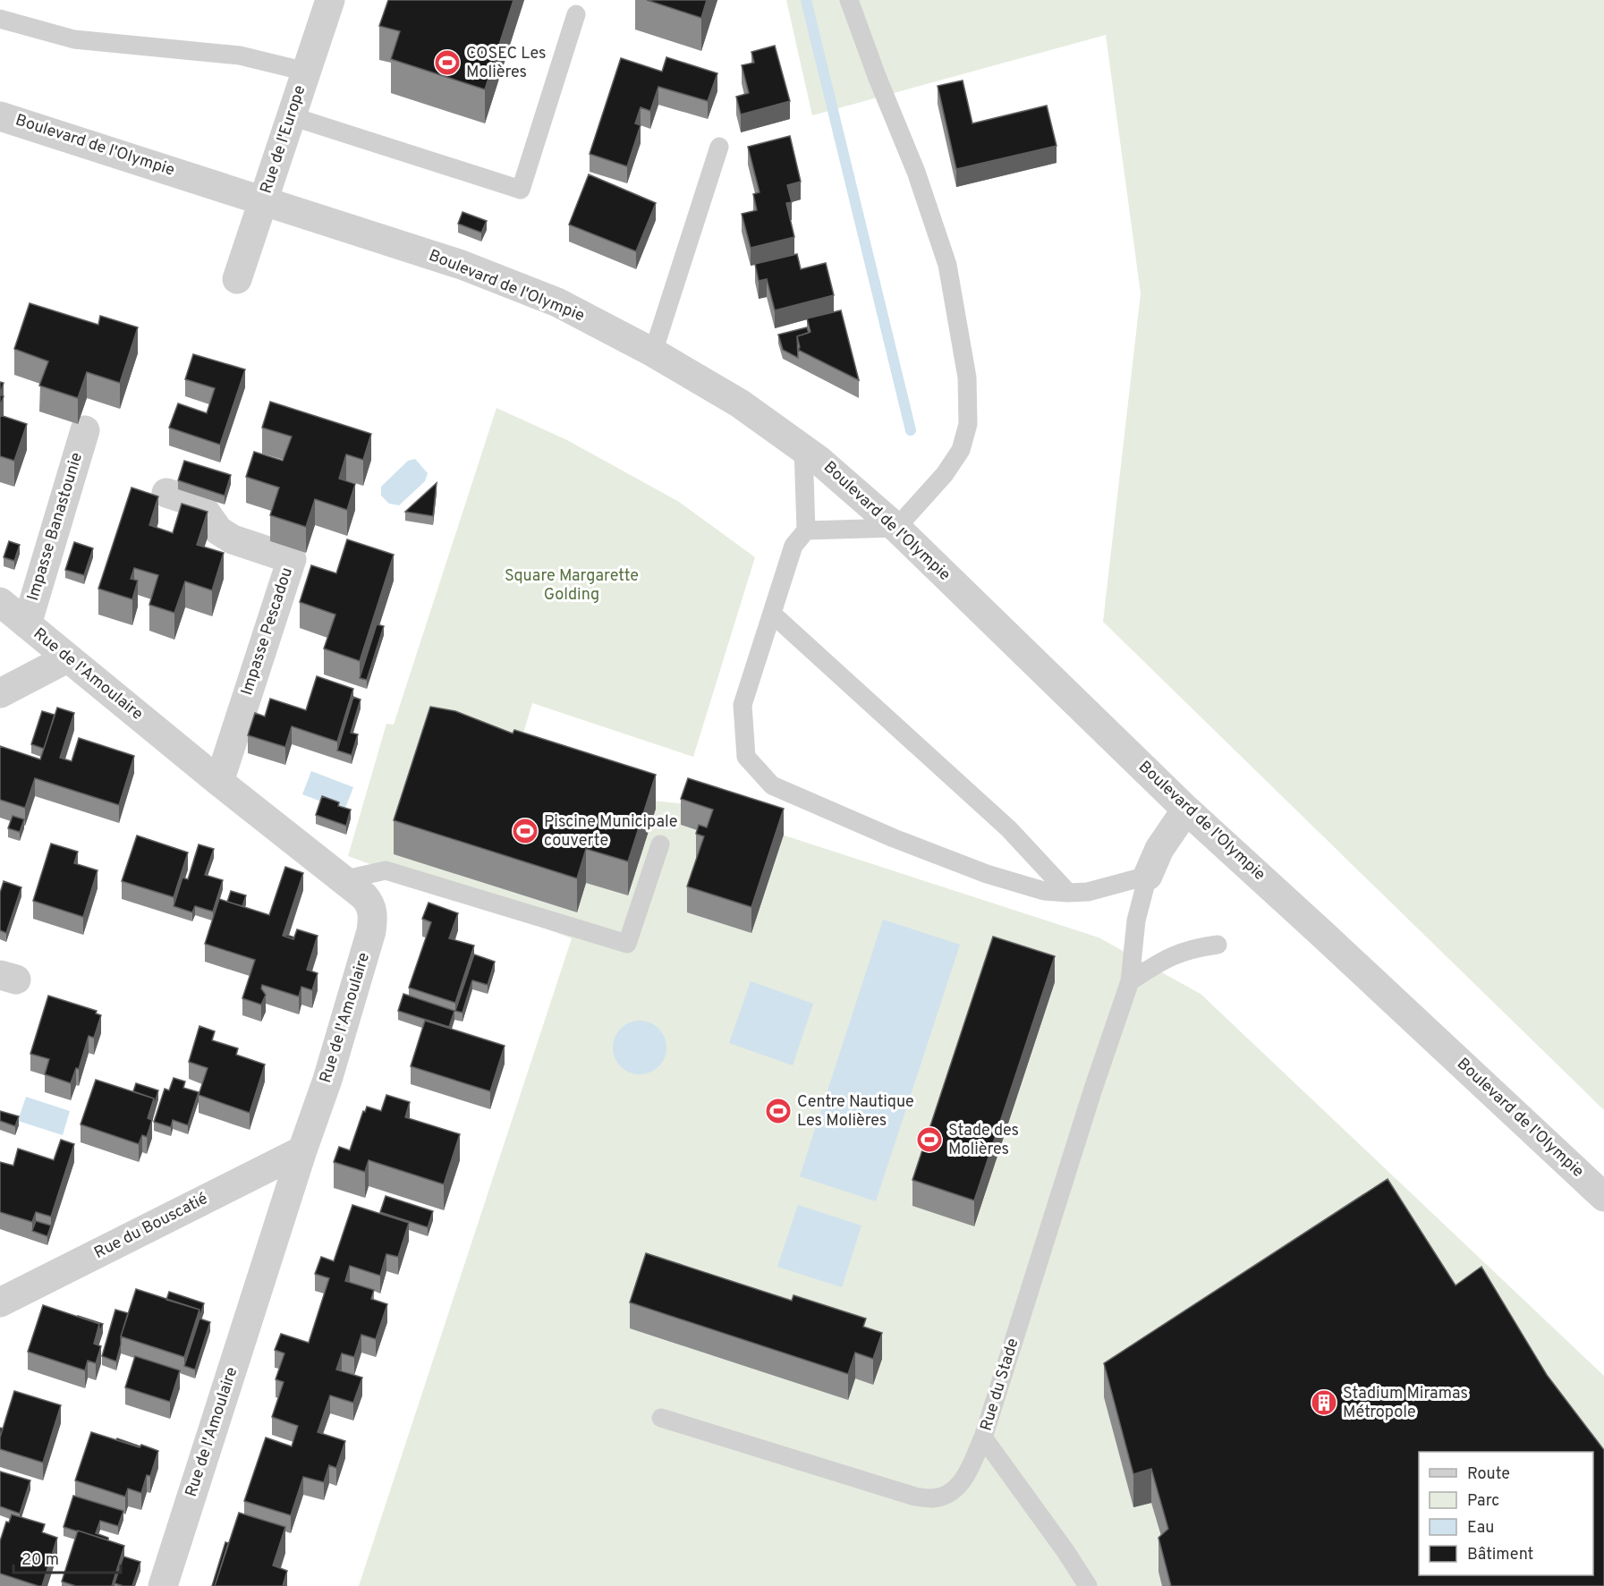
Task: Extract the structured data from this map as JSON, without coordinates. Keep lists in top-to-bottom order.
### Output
{
  "streets": {
    "street": [
      "Rue de l'Europe",
      "Boulevard de l'Olympie",
      "Impasse Banastounie",
      "Impasse Pescadou",
      "Rue de l'Amoulaire",
      "Rue du Bouscatié"
    ],
    "lane": ["Rue du Stade"]
  },
  "crossings": [
    ["Rue de l'Europe", "Boulevard de l'Olympie"],
    ["Impasse Banastounie", "Rue de l'Amoulaire"],
    ["Impasse Pescadou", "Rue de l'Amoulaire"],
    ["Rue de l'Amoulaire", "Rue du Bouscatié"]
  ],
  "parks": ["Square Margarette Golding"],
  "places": {
    "sports": [
      "COSEC Les Molières",
      "Piscine Municipale couverte",
      "Centre Nautique Les Molières",
      "Stade des Molières"
    ],
    "building": ["Stadium Miramas Métropole"]
  },
  "legend": [
    "Route",
    "Parc",
    "Eau",
    "Bâtiment"
  ],
  "scale_bar": "20 m"
}
